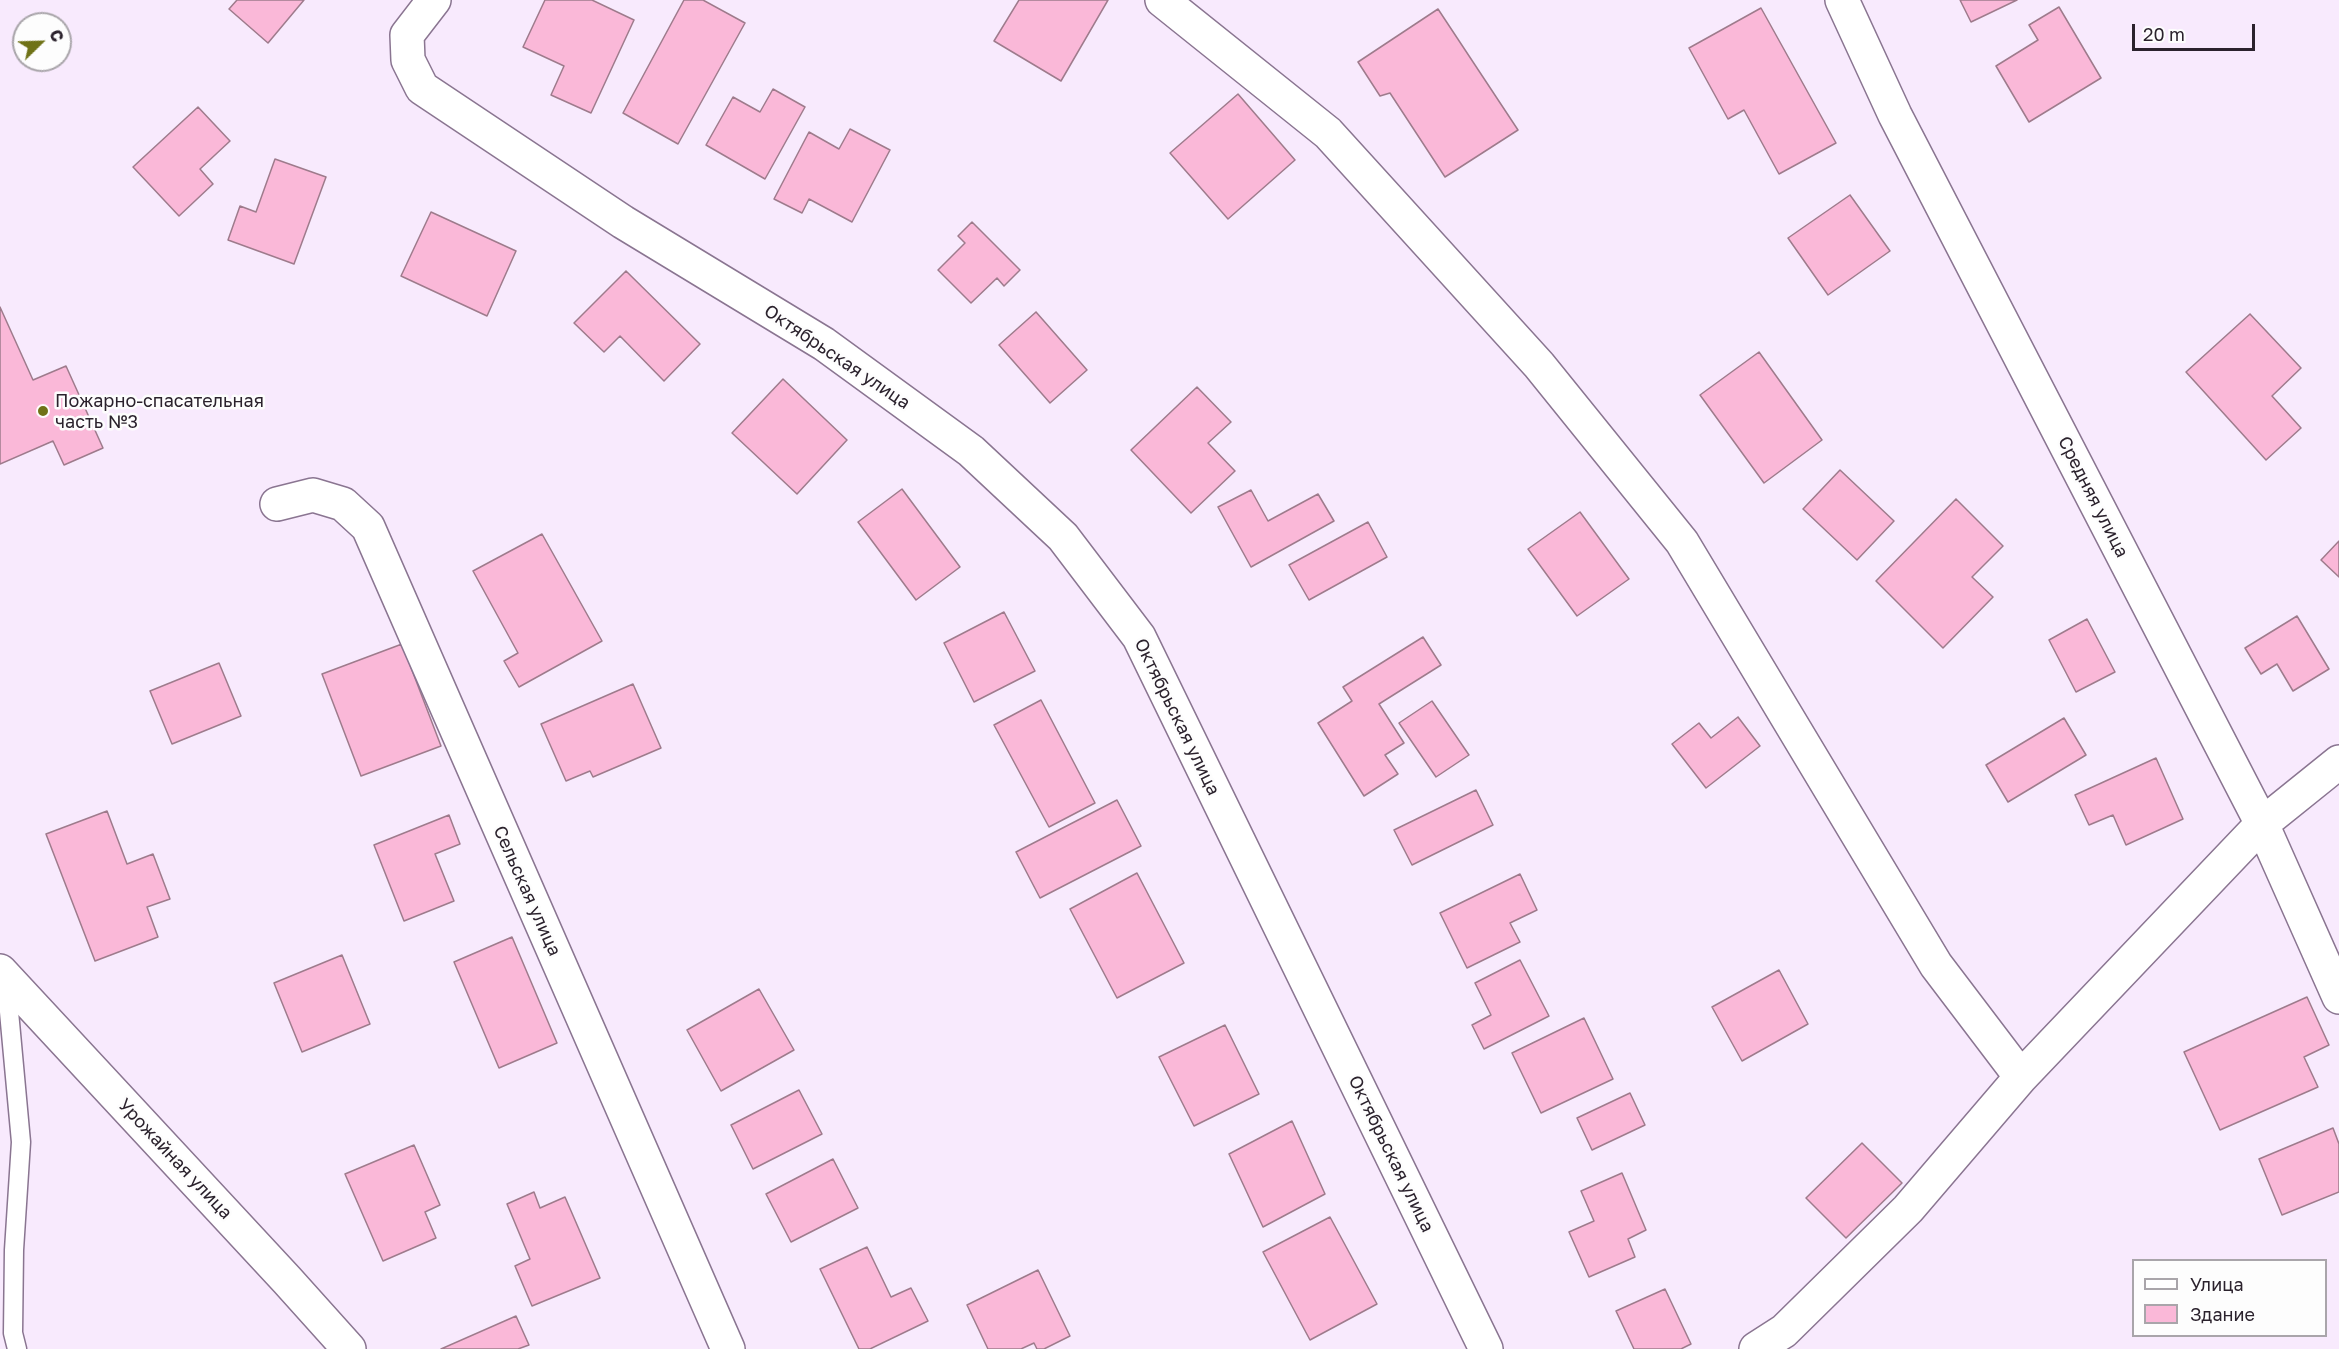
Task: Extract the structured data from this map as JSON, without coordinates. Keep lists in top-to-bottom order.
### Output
{
  "streets": {
    "street": [
      "Октябрьская улица",
      "Средняя улица",
      "Сельская улица",
      "Урожайная улица"
    ]
  },
  "places": ["Пожарно-спасательная часть №3"],
  "legend": ["Улица", "Здание"],
  "scale_bar": "20 m",
  "north": "top right"
}
